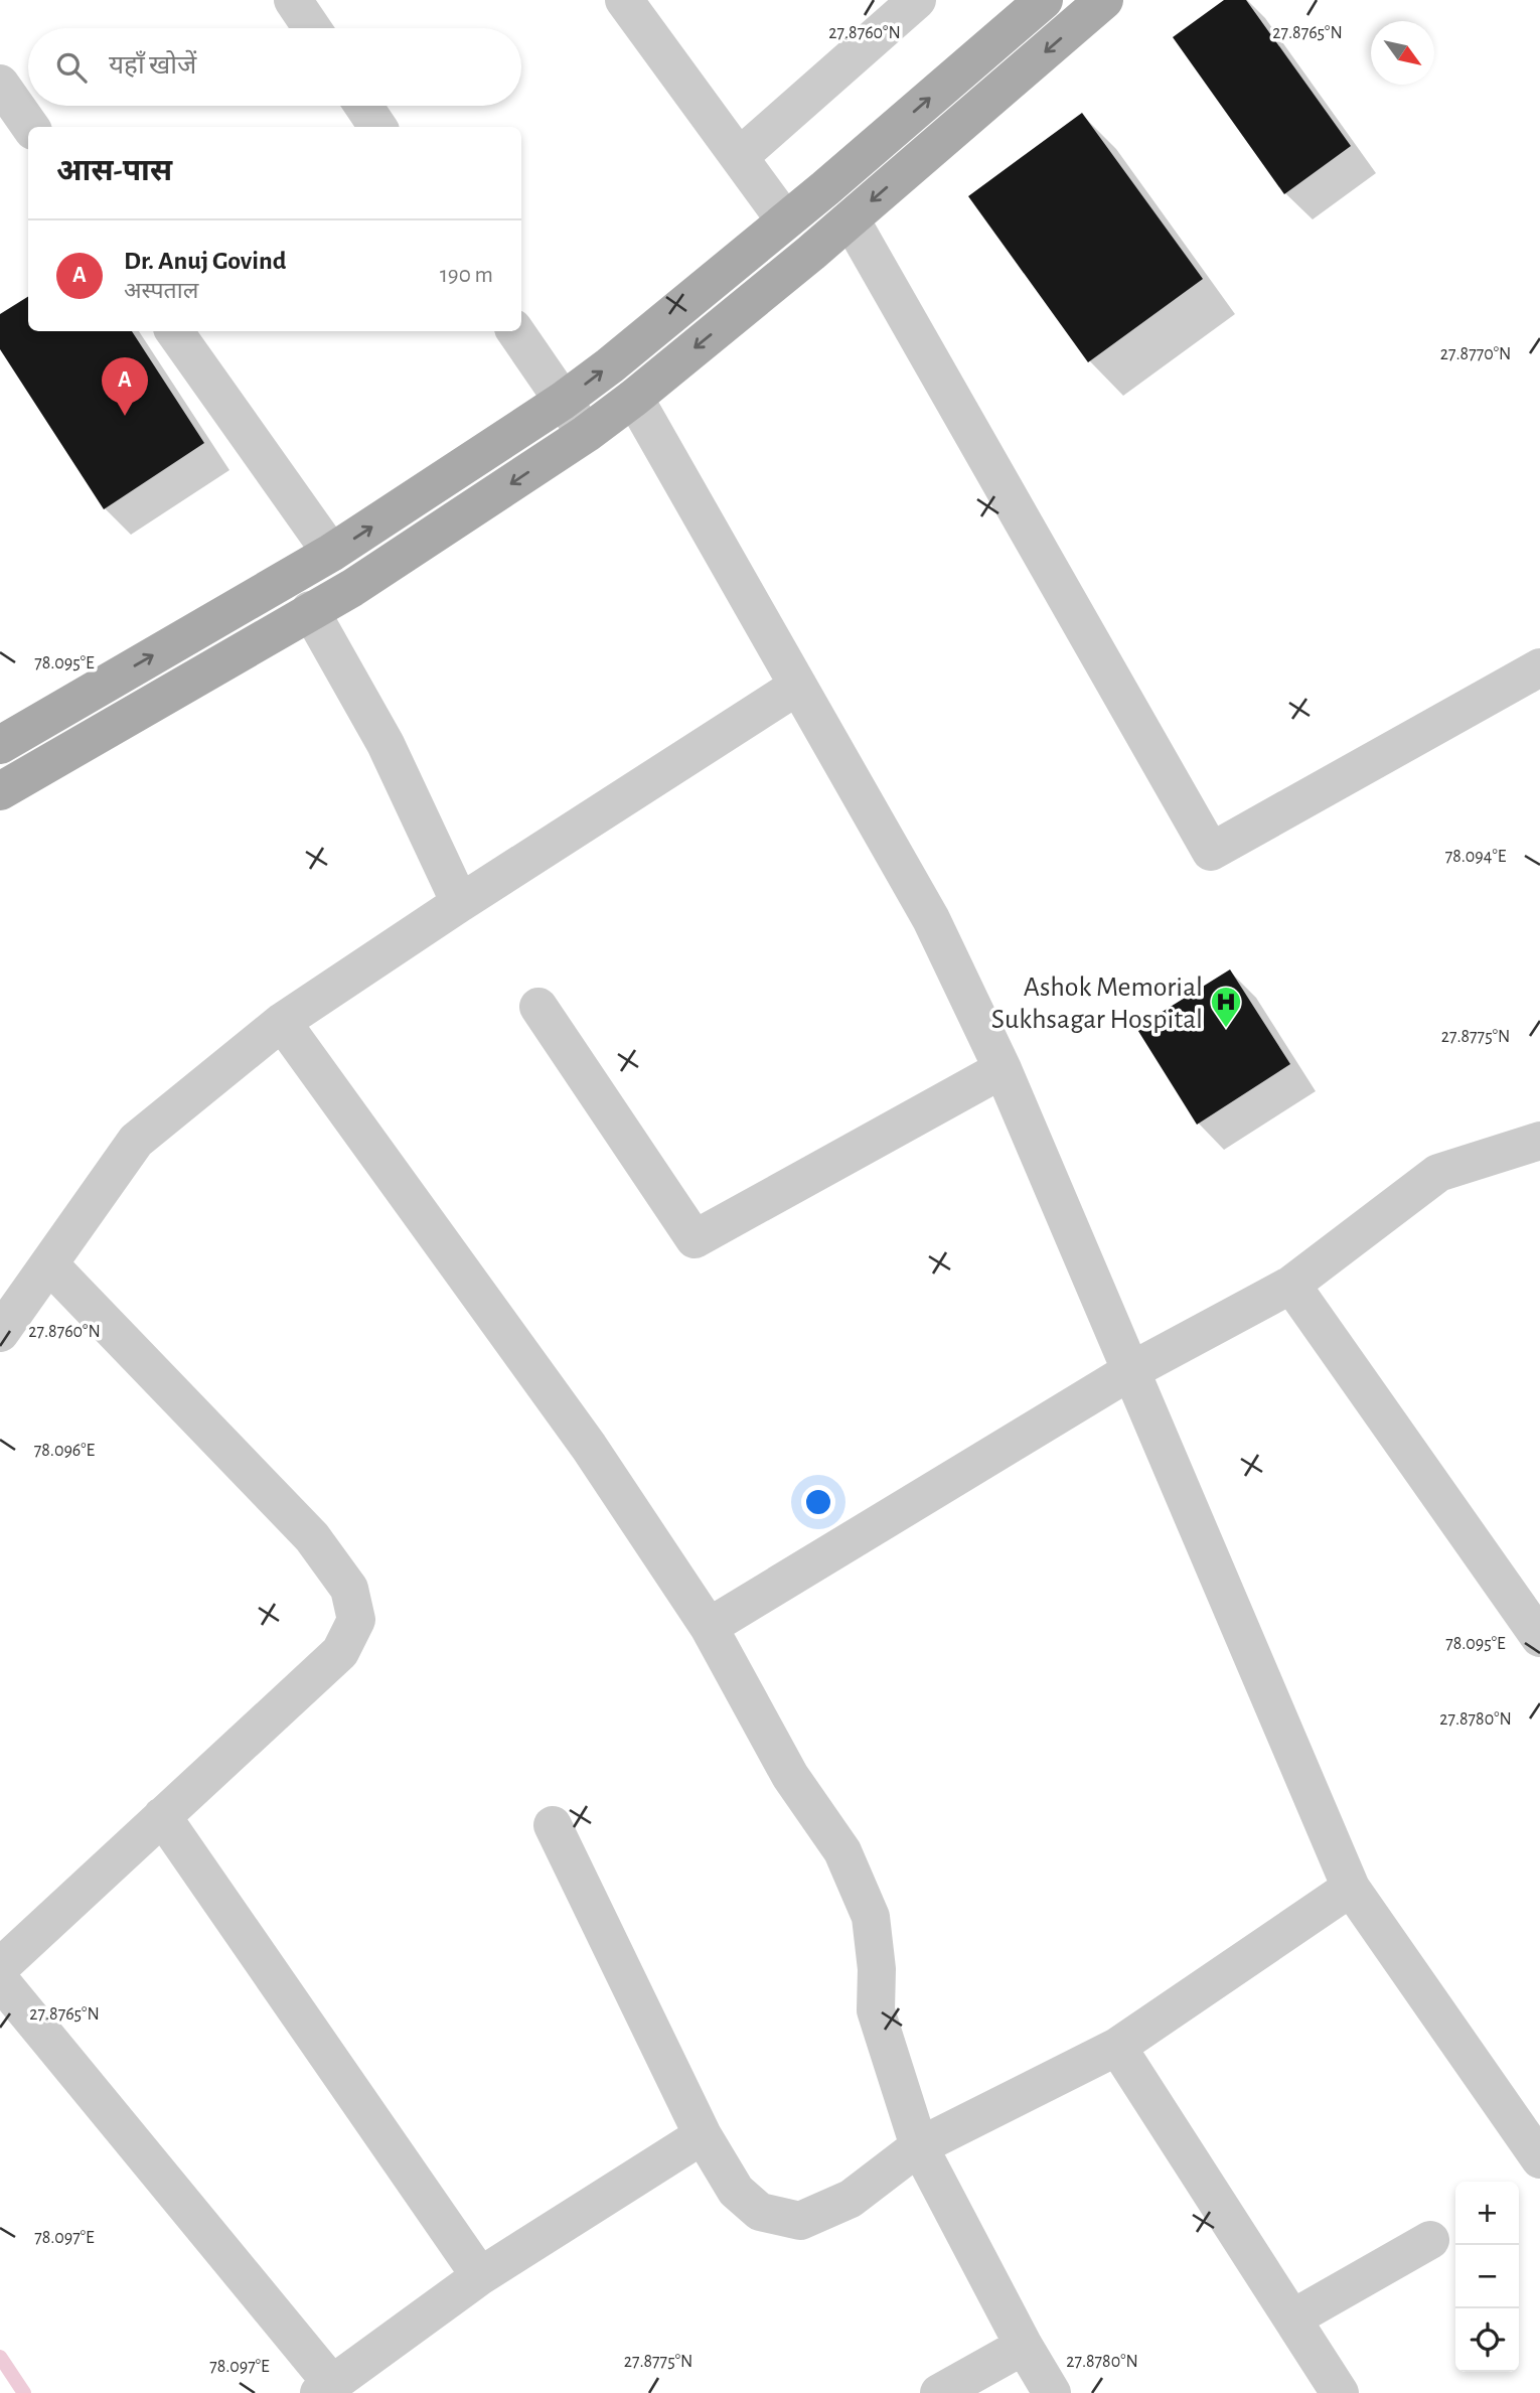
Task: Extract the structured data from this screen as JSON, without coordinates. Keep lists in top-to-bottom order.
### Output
{
  "places": {
    "hospital": ["Ashok Memorial Sukhsagar Hospital"]
  },
  "north": "bottom right",
  "page": {
    "search": "यहाँ खोजें",
    "heading": "आस-पास",
    "list": [
      {
        "mark": "A",
        "name": "Dr. Anuj Govind",
        "note": "अस्पताल",
        "value": "190 m"
      }
    ],
    "pins": "A",
    "map_buttons": ["+", "−"]
  },
  "coordinates": [
    "27.8765°N",
    "27.8760°N",
    "27.8770°N",
    "78.095°E",
    "78.094°E",
    "27.8775°N",
    "78.096°E",
    "27.8780°N",
    "78.097°E"
  ]
}
